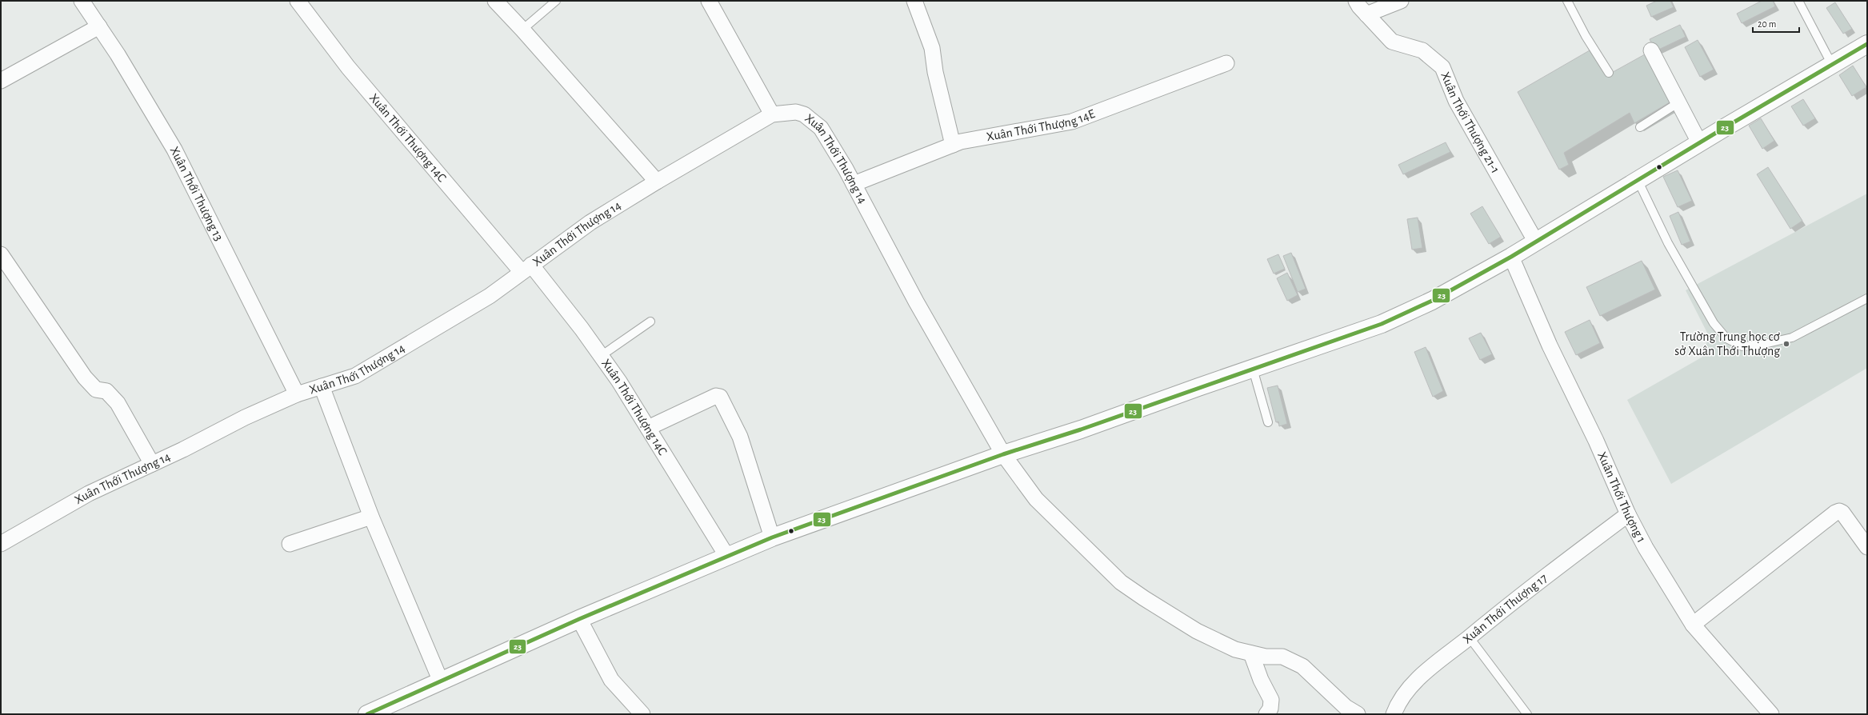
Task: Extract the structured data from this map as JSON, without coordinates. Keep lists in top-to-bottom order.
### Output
{
  "streets": {
    "street": [
      "Xuân Thới Thượng 21-1",
      "Xuân Thới Thượng 14E",
      "Xuân Thới Thượng 14C",
      "Xuân Thới Thượng 14",
      "Xuân Thới Thượng 13",
      "Xuân Thới Thượng 1",
      "Xuân Thới Thượng 17"
    ]
  },
  "crossings": [
    ["Xuân Thới Thượng 14E", "Xuân Thới Thượng 14"],
    ["Xuân Thới Thượng 14C", "Xuân Thới Thượng 14"],
    ["Xuân Thới Thượng 14", "Xuân Thới Thượng 13"],
    ["Xuân Thới Thượng 1", "Xuân Thới Thượng 17"]
  ],
  "places": ["Trường Trung học cơ sở Xuân Thới Thượng"],
  "lines": ["transit line 23"],
  "scale_bar": "20 m"
}
